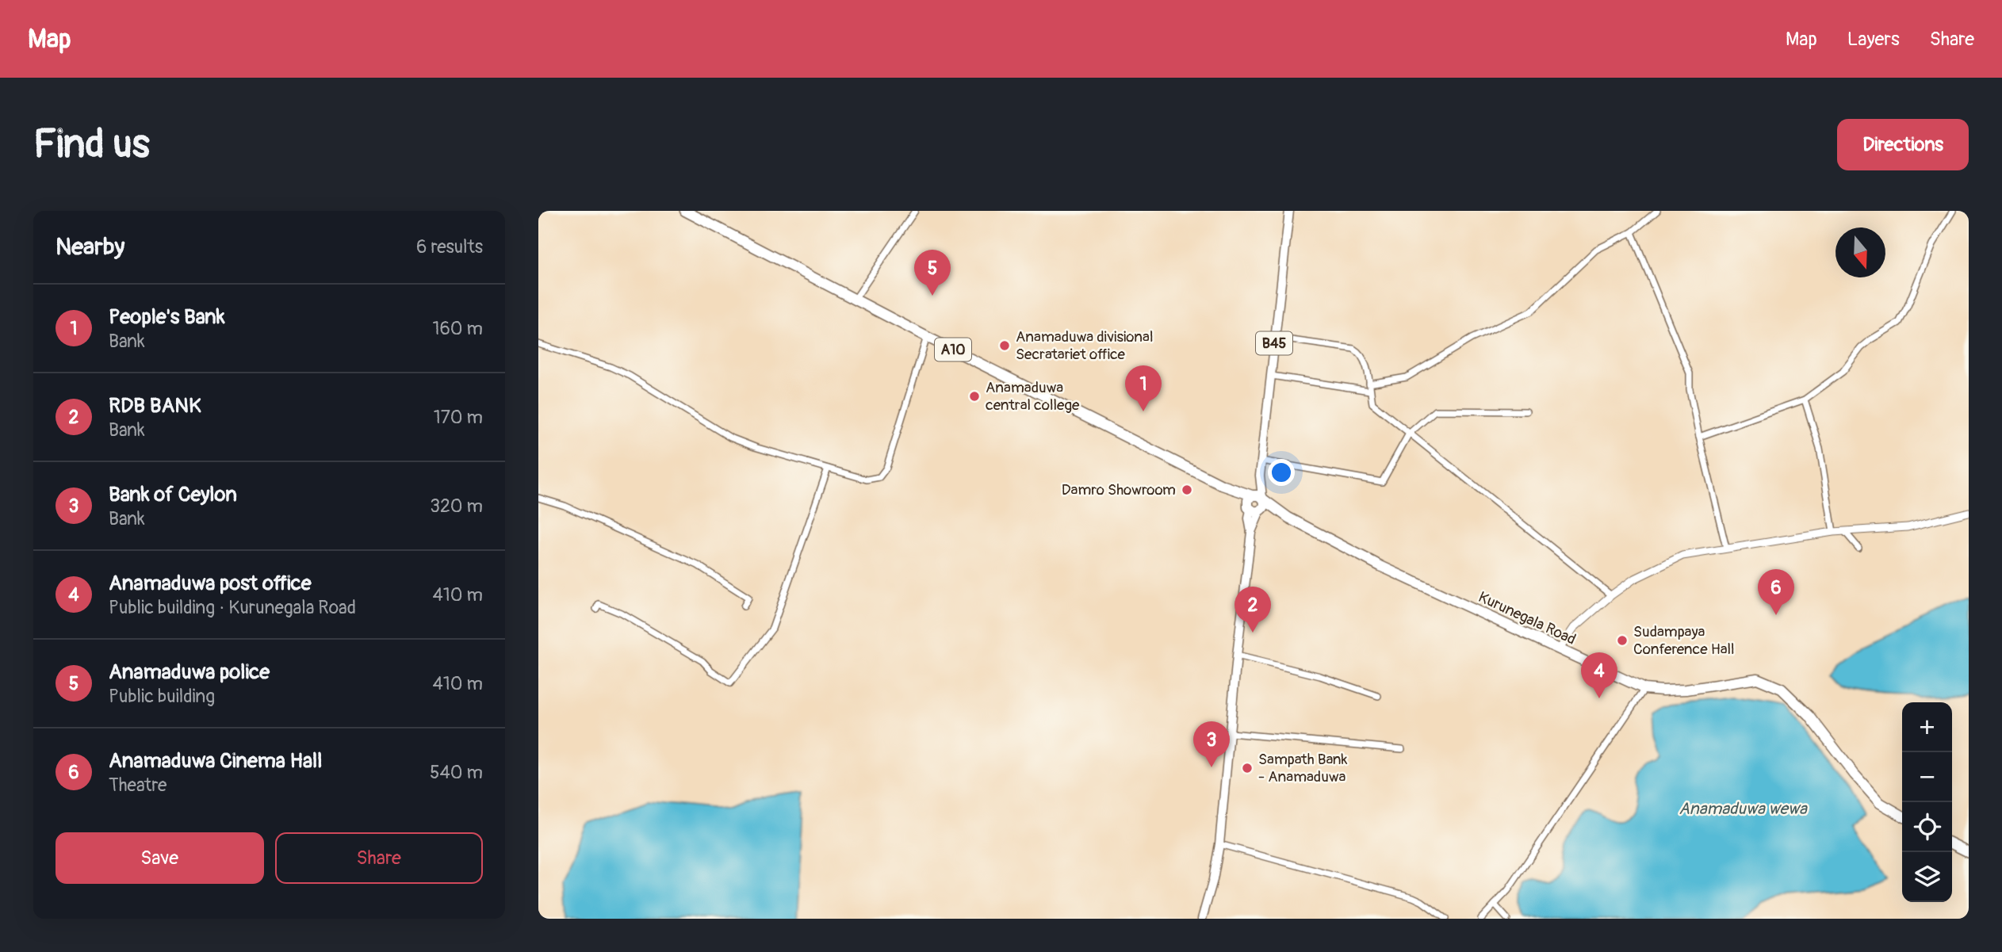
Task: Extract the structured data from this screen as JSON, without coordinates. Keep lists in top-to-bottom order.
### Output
{
  "streets": {
    "highway": ["A10", "Kurunegala Road"],
    "main road": ["B45"]
  },
  "crossings": [
    ["B45", "A10"],
    ["B45", "Kurunegala Road"],
    ["A10", "Kurunegala Road"]
  ],
  "water": ["Anamaduwa wewa"],
  "places": [
    "Anamaduwa divisional Secratariet office",
    "Anamaduwa central college",
    "Damro Showroom",
    "Sudampaya Conference Hall",
    "Sampath Bank - Anamaduwa"
  ],
  "north": "bottom",
  "page": {
    "header": "Map",
    "nav": ["Map", "Layers", "Share"],
    "buttons": [
      "Directions",
      ["Save", "Share"]
    ],
    "title": "Find us",
    "heading": ["Nearby", "6 results"],
    "pins": [
      "5",
      "1",
      "6",
      "2",
      "4",
      "3"
    ],
    "list": [
      {
        "mark": "1",
        "name": "People's Bank",
        "note": "Bank",
        "value": "160 m"
      },
      {
        "mark": "2",
        "name": "RDB BANK",
        "note": "Bank",
        "value": "170 m"
      },
      {
        "mark": "3",
        "name": "Bank of Ceylon",
        "note": "Bank",
        "value": "320 m"
      },
      {
        "mark": "4",
        "name": "Anamaduwa post office",
        "note": "Public building · Kurunegala Road",
        "value": "410 m"
      },
      {
        "mark": "5",
        "name": "Anamaduwa police",
        "note": "Public building",
        "value": "410 m"
      },
      {
        "mark": "6",
        "name": "Anamaduwa Cinema Hall",
        "note": "Theatre",
        "value": "540 m"
      }
    ],
    "map_buttons": ["+", "−"]
  }
}
